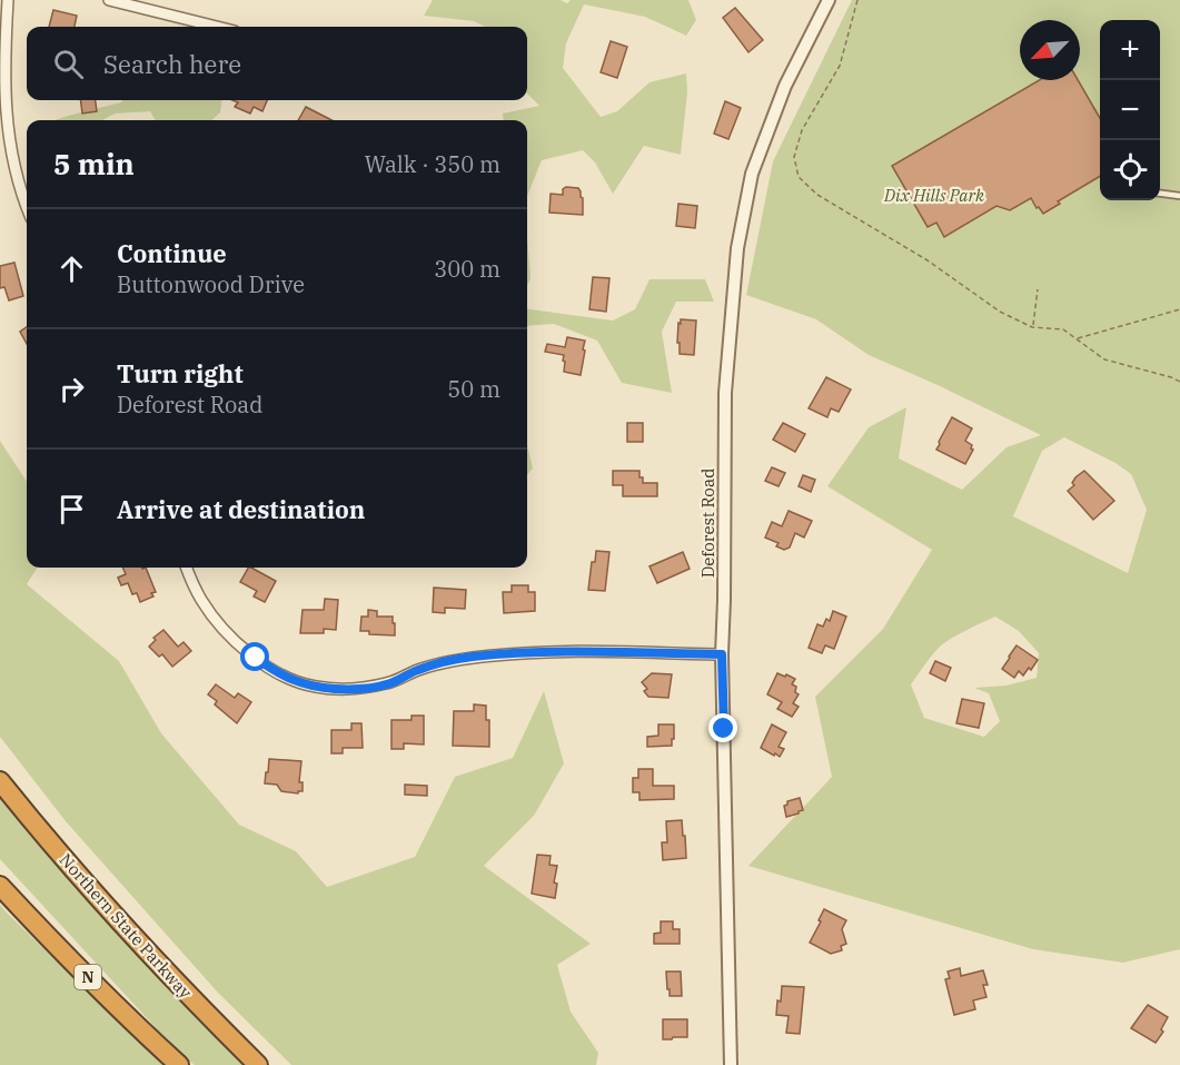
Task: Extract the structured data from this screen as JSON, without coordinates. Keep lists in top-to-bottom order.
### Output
{
  "streets": {
    "highway": ["Northern State Parkway", "N"],
    "street": ["Deforest Road"]
  },
  "parks": ["Dix Hills Park"],
  "north": "bottom left",
  "page": {
    "map_buttons": ["+", "−"],
    "search": "Search here",
    "heading": ["5 min", "Walk · 350 m"],
    "list": [
      ["Continue", "Buttonwood Drive", "300 m"],
      ["Turn right", "Deforest Road", "50 m"],
      "Arrive at destination"
    ]
  }
}
